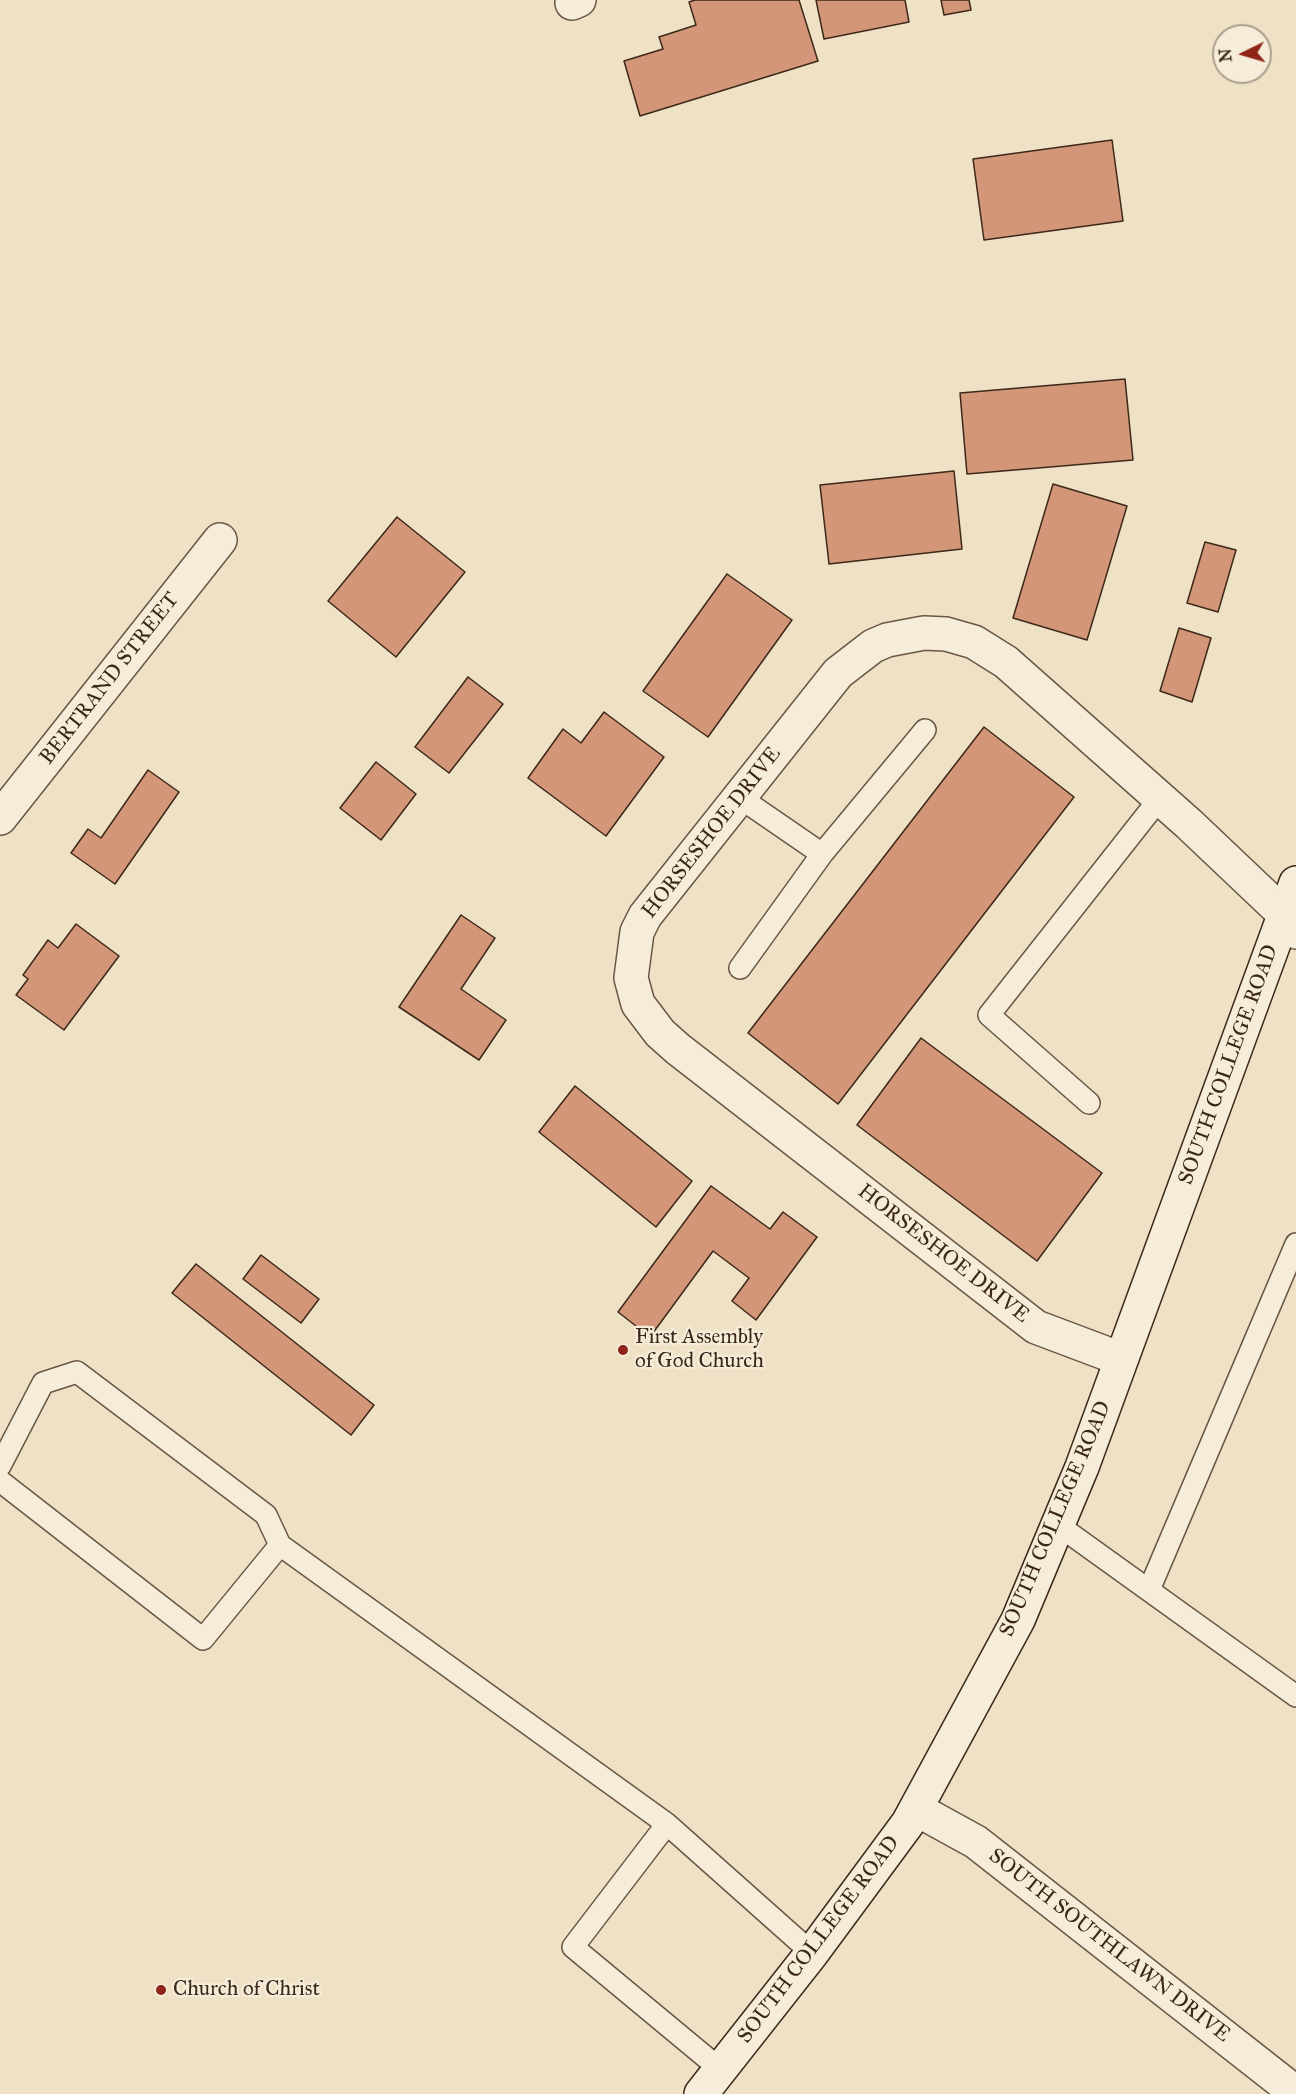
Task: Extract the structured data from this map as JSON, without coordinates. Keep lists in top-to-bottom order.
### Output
{
  "streets": {
    "street": [
      "BERTRAND STREET",
      "HORSESHOE DRIVE",
      "SOUTH COLLEGE ROAD",
      "SOUTH SOUTHLAWN DRIVE"
    ]
  },
  "crossings": [
    ["HORSESHOE DRIVE", "SOUTH COLLEGE ROAD"],
    ["SOUTH COLLEGE ROAD", "SOUTH SOUTHLAWN DRIVE"]
  ],
  "places": ["First Assembly of God Church", "Church of Christ"],
  "north": "left"
}
